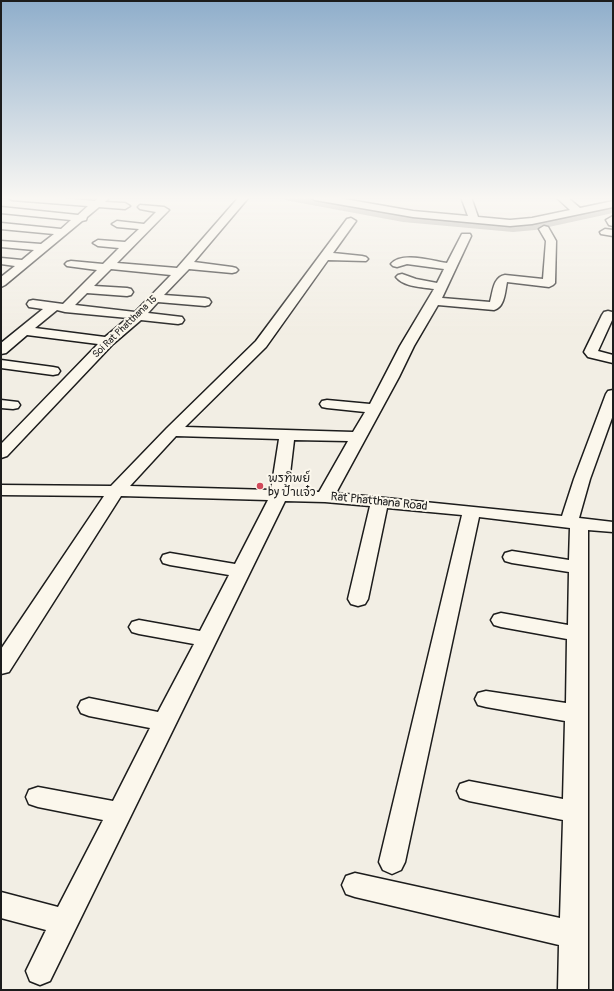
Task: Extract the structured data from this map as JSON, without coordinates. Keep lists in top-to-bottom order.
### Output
{
  "streets": {
    "street": ["Soi Rat Phatthana 15", "Rat Phatthana Road"]
  },
  "places": ["พรทิพย์ by ป้าแจ๋ว"]
}
